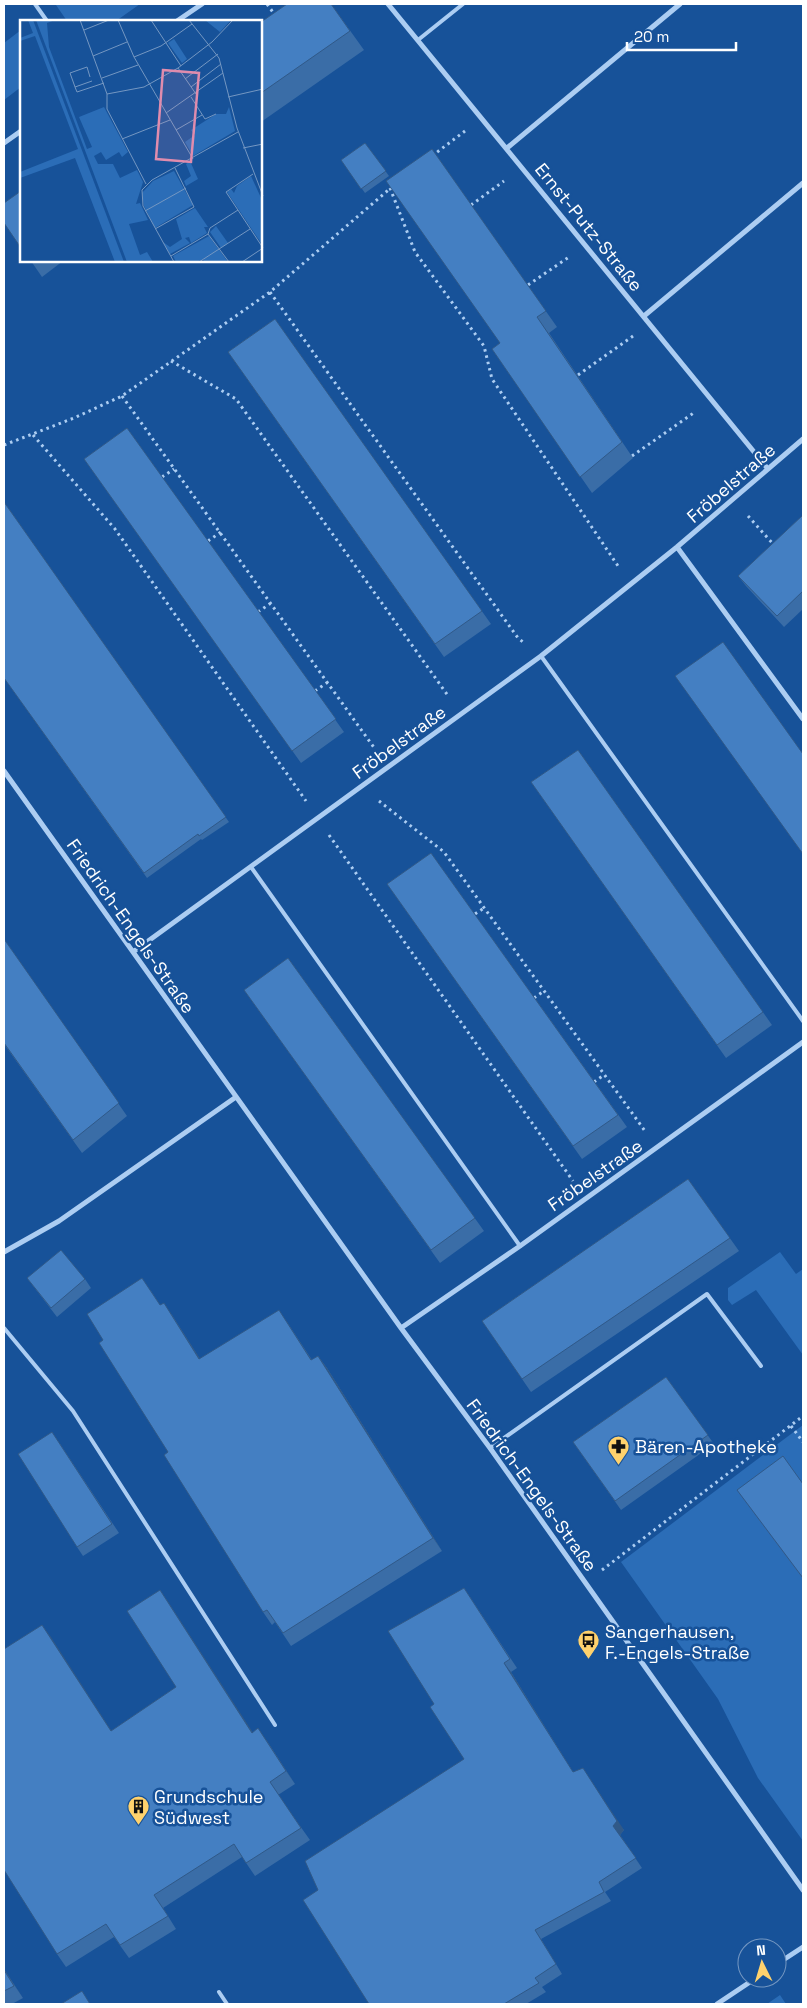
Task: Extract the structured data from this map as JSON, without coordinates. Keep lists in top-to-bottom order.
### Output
{
  "streets": {
    "street": ["Ernst-Putz-Straße", "Fröbelstraße", "Friedrich-Engels-Straße"]
  },
  "crossings": [
    ["Ernst-Putz-Straße", "Fröbelstraße"],
    ["Fröbelstraße", "Friedrich-Engels-Straße"]
  ],
  "places": {
    "pharmacy": ["Bären-Apotheke"],
    "bus stop": ["Sangerhausen, F.-Engels-Straße"],
    "building": ["Grundschule Südwest"]
  },
  "scale_bar": "20 m",
  "north": "top"
}
